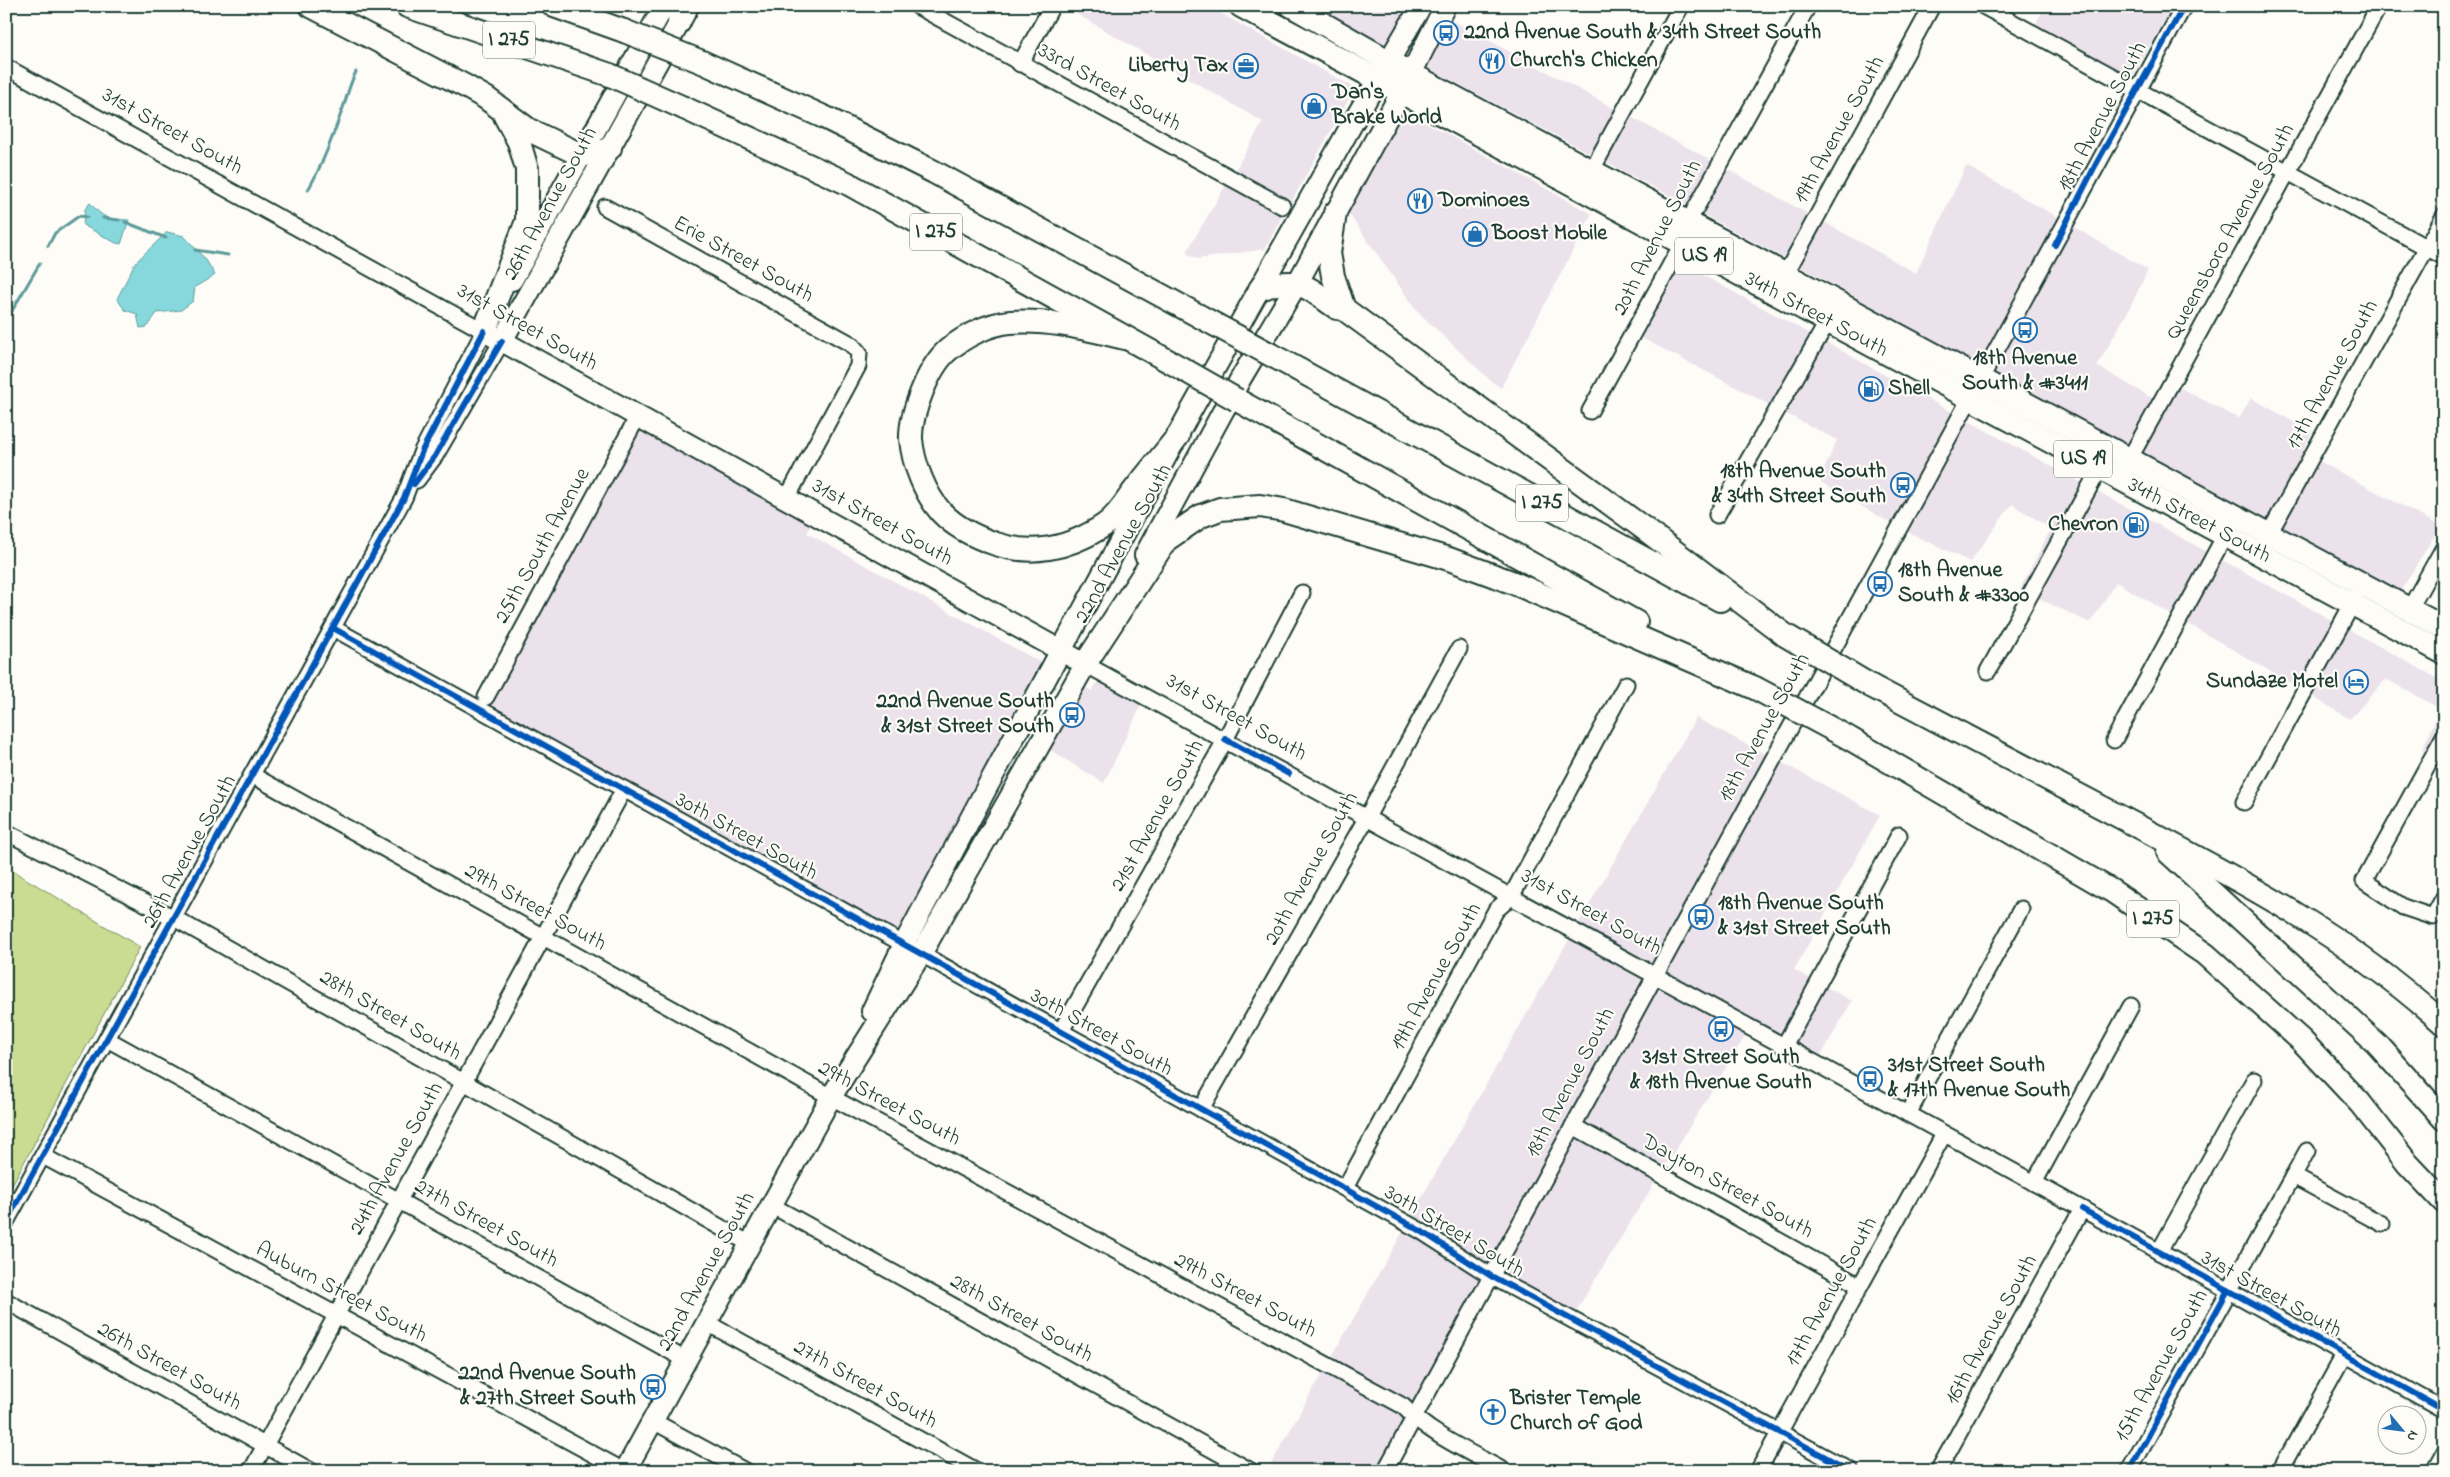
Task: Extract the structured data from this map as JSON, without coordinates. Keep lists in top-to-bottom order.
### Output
{
  "streets": {
    "highway": ["I 275", "US 19", "34th Street South"],
    "main road": ["31st Street South", "26th Avenue South", "22nd Avenue South"],
    "street": [
      "33rd Street South",
      "18th Avenue South",
      "19th Avenue South",
      "Queensboro Avenue South",
      "20th Avenue South",
      "Erie Street South",
      "17th Avenue South",
      "25th South Avenue",
      "21st Avenue South",
      "30th Street South",
      "29th Street South",
      "28th Street South",
      "24th Avenue South",
      "Dayton Street South",
      "27th Street South",
      "Auburn Street South",
      "16th Avenue South",
      "15th Avenue South",
      "26th Street South"
    ]
  },
  "crossings": [
    ["18th Avenue South", "31st Street South"],
    ["18th Avenue South", "34th Street South"],
    ["18th Avenue South", "30th Street South"],
    ["18th Avenue South", "29th Street South"],
    ["18th Avenue South", "Dayton Street South"],
    ["19th Avenue South", "31st Street South"],
    ["19th Avenue South", "34th Street South"],
    ["19th Avenue South", "30th Street South"],
    ["31st Street South", "26th Avenue South"],
    ["31st Street South", "20th Avenue South"],
    ["31st Street South", "Erie Street South"],
    ["31st Street South", "17th Avenue South"],
    ["31st Street South", "22nd Avenue South"],
    ["31st Street South", "25th South Avenue"],
    ["31st Street South", "21st Avenue South"],
    ["31st Street South", "16th Avenue South"],
    ["31st Street South", "15th Avenue South"],
    ["26th Avenue South", "30th Street South"],
    ["26th Avenue South", "29th Street South"],
    ["26th Avenue South", "28th Street South"],
    ["26th Avenue South", "27th Street South"],
    ["26th Avenue South", "Auburn Street South"],
    ["Queensboro Avenue South", "34th Street South"],
    ["20th Avenue South", "34th Street South"],
    ["20th Avenue South", "30th Street South"],
    ["34th Street South", "17th Avenue South"],
    ["34th Street South", "22nd Avenue South"],
    ["17th Avenue South", "30th Street South"],
    ["17th Avenue South", "Dayton Street South"],
    ["22nd Avenue South", "30th Street South"],
    ["22nd Avenue South", "29th Street South"],
    ["22nd Avenue South", "28th Street South"],
    ["22nd Avenue South", "27th Street South"],
    ["21st Avenue South", "30th Street South"],
    ["30th Street South", "24th Avenue South"],
    ["29th Street South", "24th Avenue South"],
    ["28th Street South", "24th Avenue South"],
    ["24th Avenue South", "27th Street South"],
    ["24th Avenue South", "Auburn Street South"],
    ["24th Avenue South", "26th Street South"]
  ],
  "places": {
    "bus stop": [
      "22nd Avenue South & 34th Street South",
      "18th Avenue South & #3411",
      "18th Avenue South & 34th Street South",
      "18th Avenue South & #3300",
      "22nd Avenue South & 31st Street South",
      "18th Avenue South & 31st Street South",
      "31st Street South & 18th Avenue South",
      "31st Street South & 17th Avenue South",
      "22nd Avenue South & 27th Street South"
    ],
    "restaurant": ["Church's Chicken", "Dominoes"],
    "office": ["Liberty Tax"],
    "shop": ["Dan's Brake World", "Boost Mobile"],
    "fuel station": ["Shell", "Chevron"],
    "hotel": ["Sundaze Motel"],
    "church": ["Brister Temple Church of God"]
  },
  "north": "bottom right"
}
